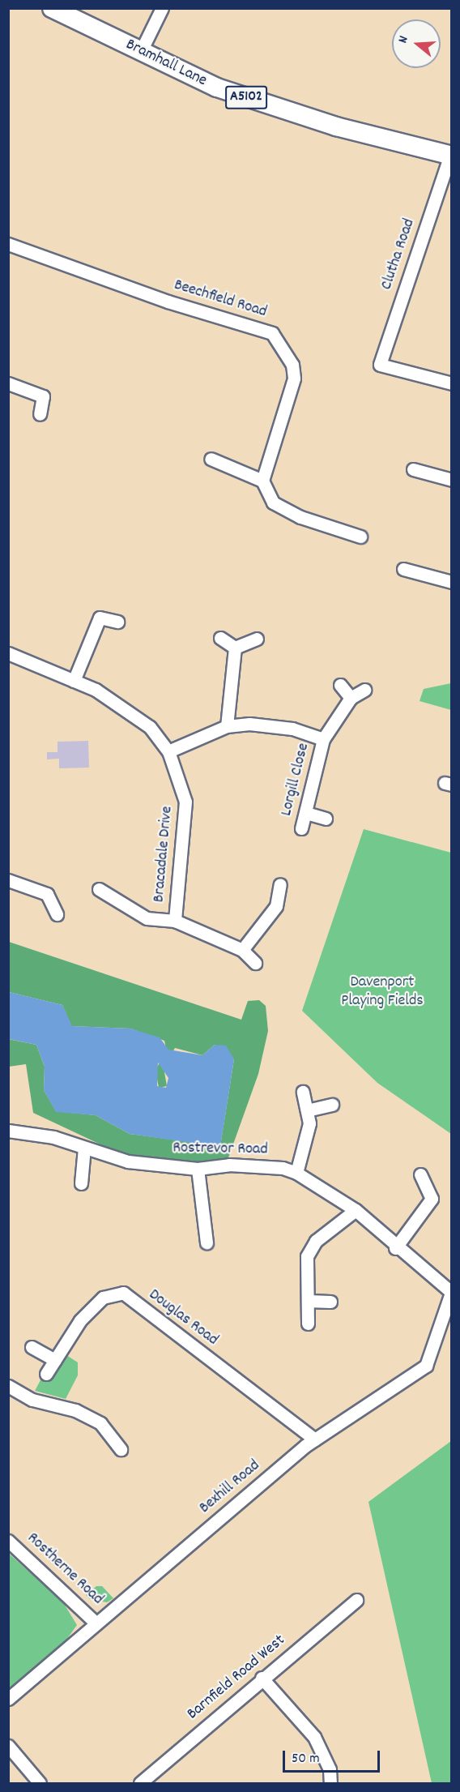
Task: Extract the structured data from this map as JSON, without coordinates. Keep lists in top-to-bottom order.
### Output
{
  "streets": {
    "main road": ["Bramhall Lane", "A5102"],
    "street": [
      "Clutha Road",
      "Beechfield Road",
      "Lorgill Close",
      "Bracadale Drive",
      "Rostrevor Road",
      "Douglas Road",
      "Bexhill Road",
      "Rostherne Road",
      "Barnfield Road West"
    ]
  },
  "crossings": [
    ["Bramhall Lane", "Clutha Road"],
    ["Lorgill Close", "Bracadale Drive"],
    ["Rostrevor Road", "Bexhill Road"],
    ["Douglas Road", "Bexhill Road"],
    ["Bexhill Road", "Rostherne Road"]
  ],
  "parks": ["Davenport Playing Fields"],
  "scale_bar": "50 m",
  "north": "left"
}
